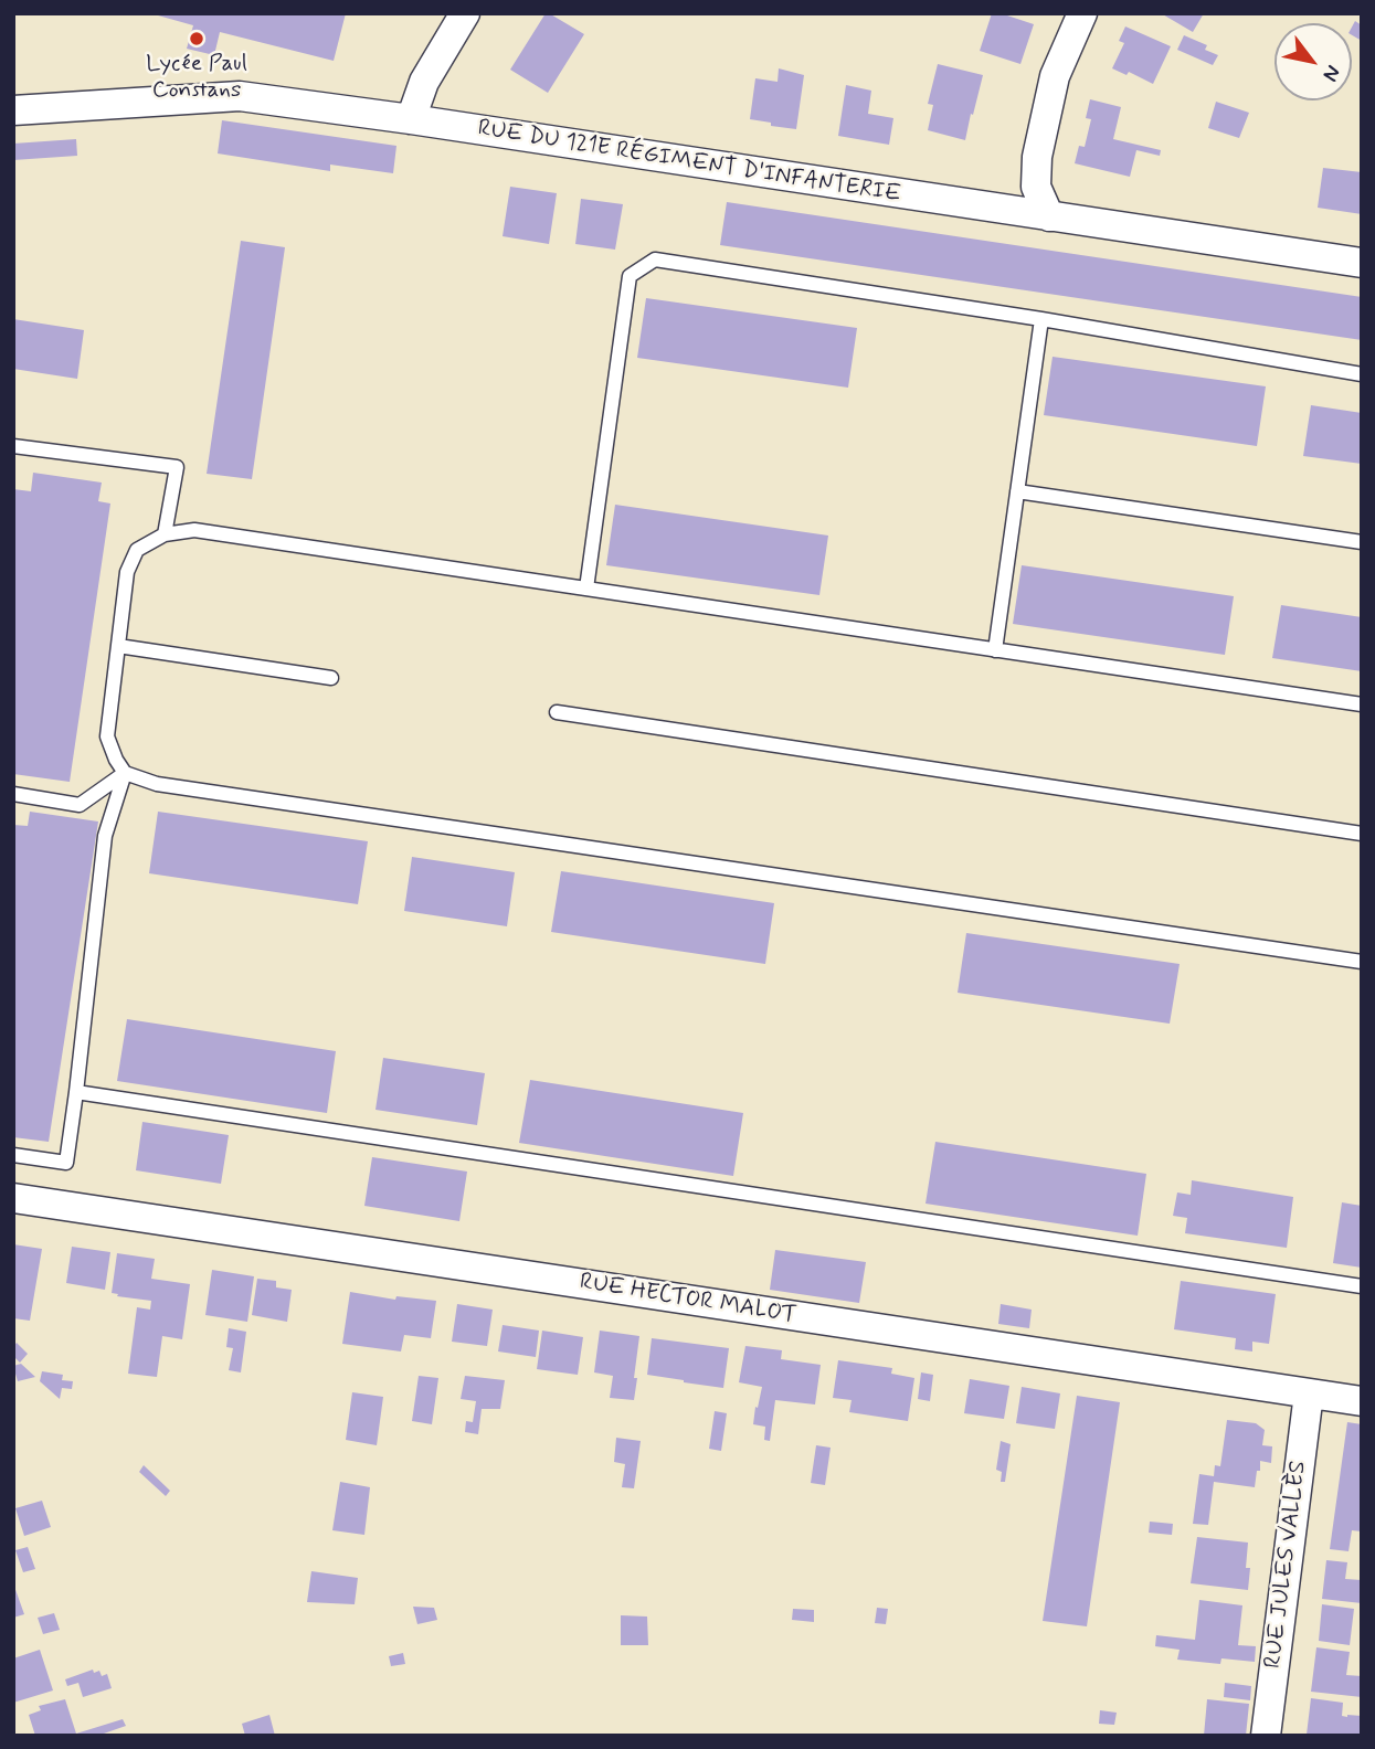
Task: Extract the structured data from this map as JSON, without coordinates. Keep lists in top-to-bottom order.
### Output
{
  "streets": {
    "street": ["RUE DU 121E RÉGIMENT D'INFANTERIE", "RUE HECTOR MALOT", "RUE JULES VALLÈS"]
  },
  "crossings": [
    ["RUE HECTOR MALOT", "RUE JULES VALLÈS"]
  ],
  "places": ["Lycée Paul Constans"],
  "north": "bottom right"
}
